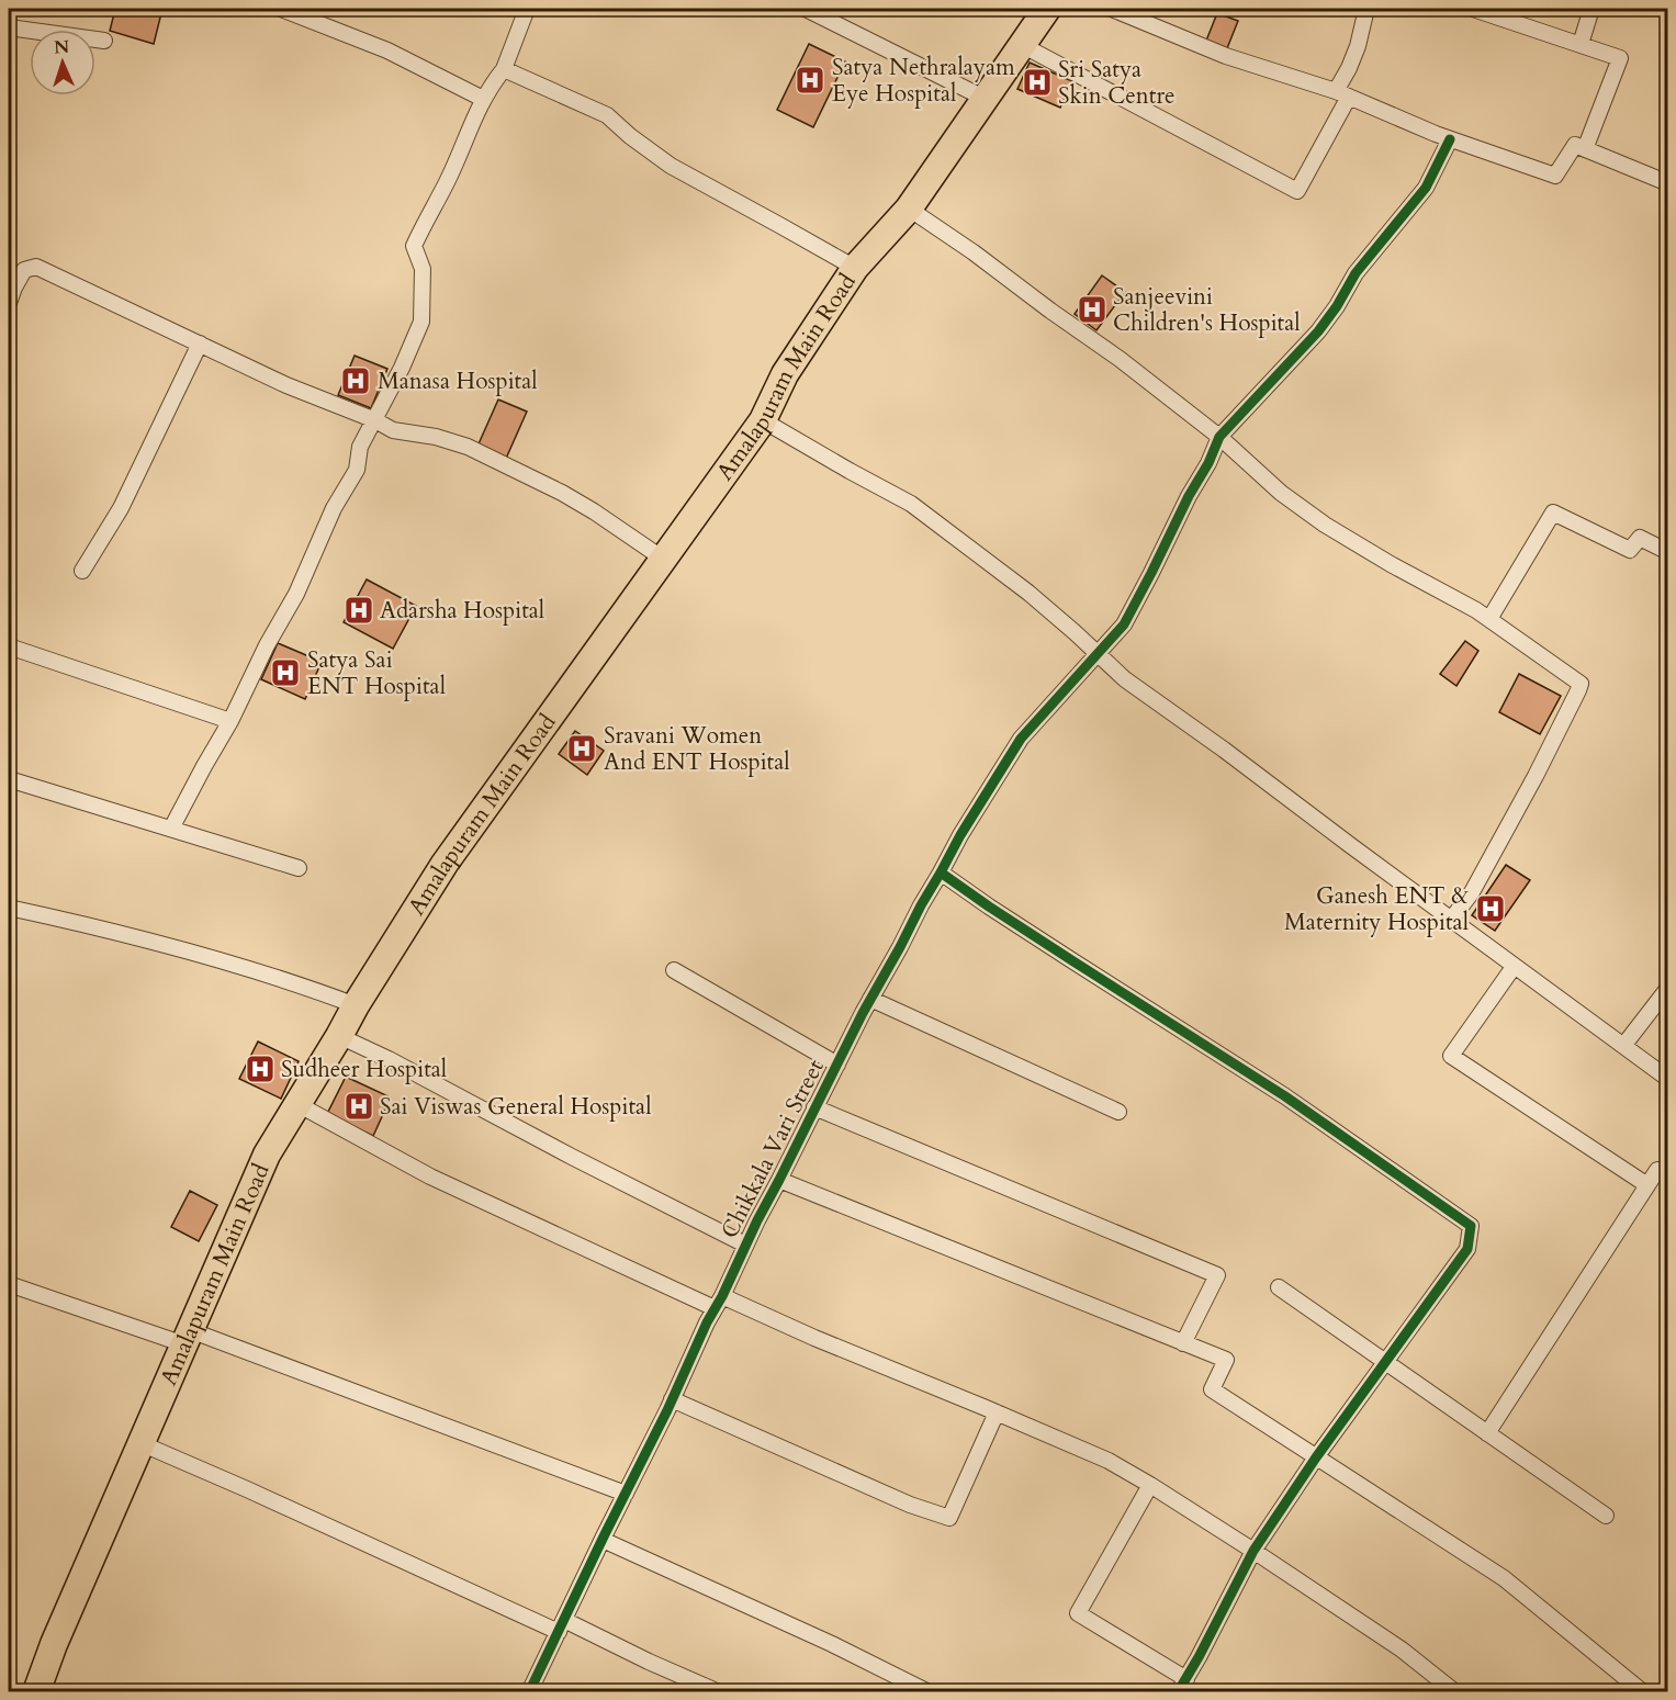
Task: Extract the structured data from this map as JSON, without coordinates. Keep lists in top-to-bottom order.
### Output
{
  "streets": {
    "highway": ["Amalapuram Main Road"],
    "street": ["Chikkala Vari Street"]
  },
  "places": {
    "hospital": [
      "Satya Nethralayam Eye Hospital",
      "Sri Satya Skin Centre",
      "Sanjeevini Children's Hospital",
      "Manasa Hospital",
      "Adarsha Hospital",
      "Satya Sai ENT Hospital",
      "Sravani Women And ENT Hospital",
      "Ganesh ENT & Maternity Hospital",
      "Sudheer Hospital",
      "Sai Viswas General Hospital"
    ]
  },
  "north": "top"
}
